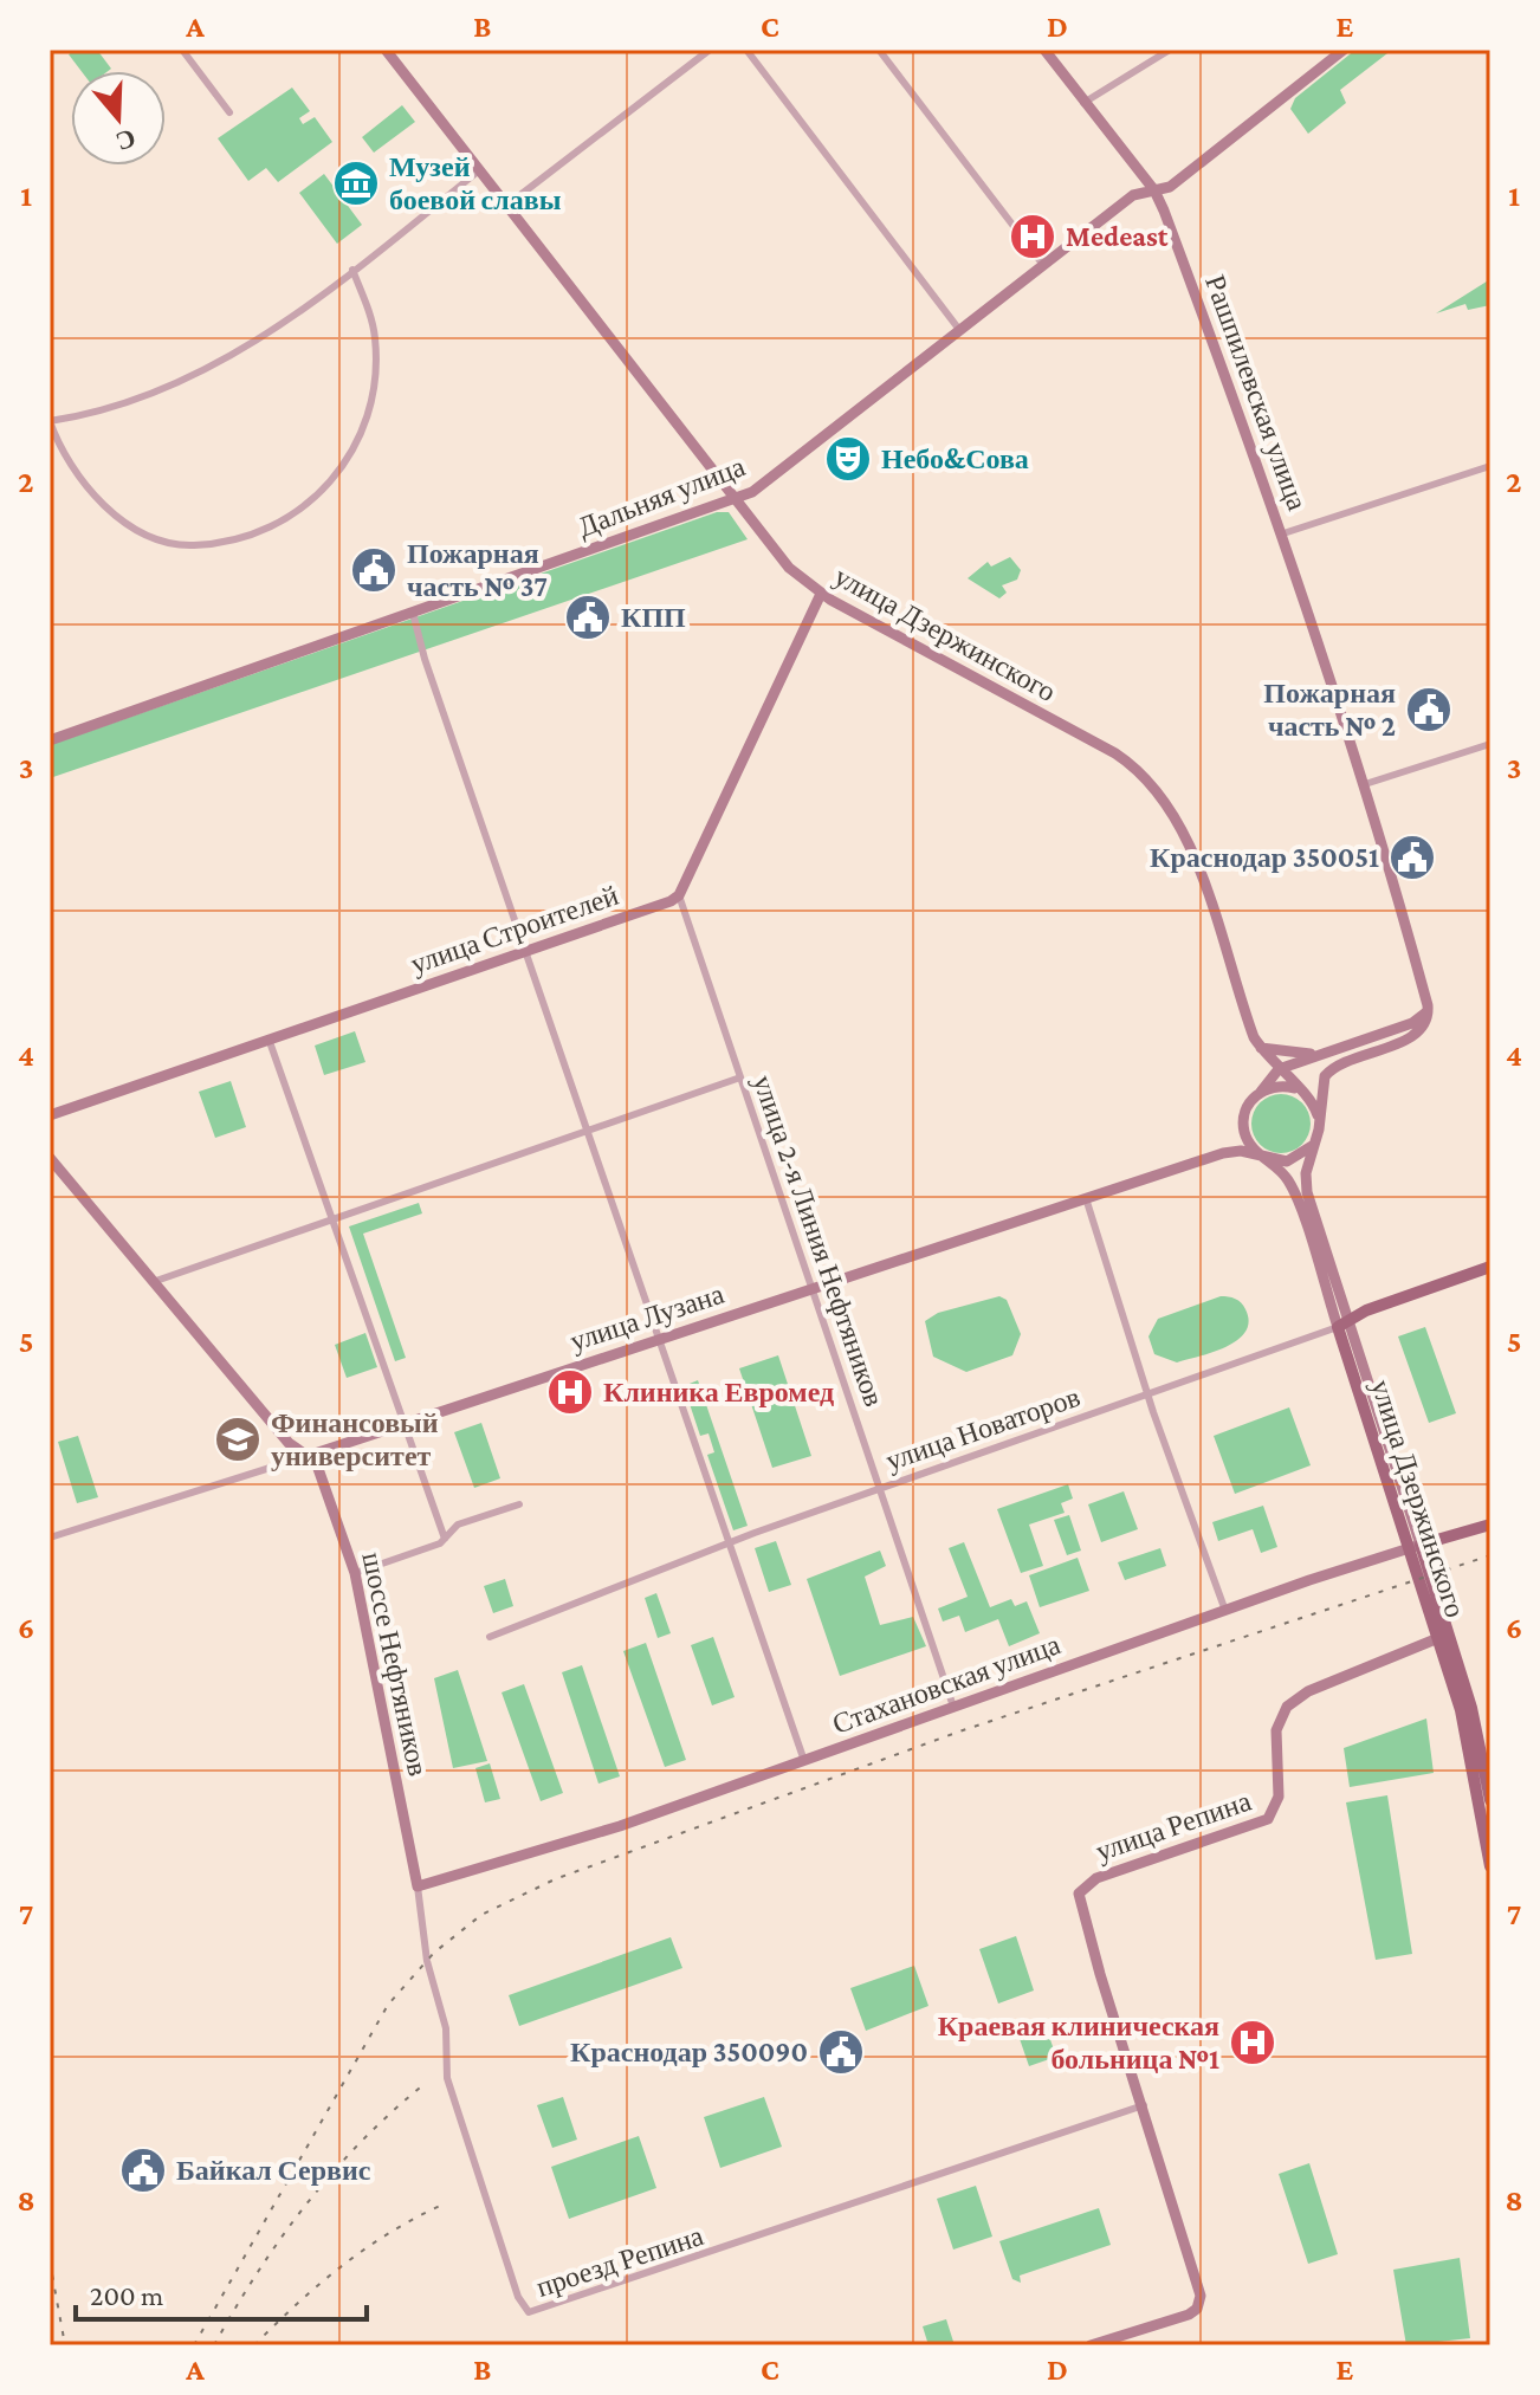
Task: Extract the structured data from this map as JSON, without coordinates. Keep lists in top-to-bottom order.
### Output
{
  "streets": {
    "main road": ["улица Дзержинского", "улица Новаторов", "Стахановская улица"],
    "street": [
      "Рашпилевская улица",
      "Дальняя улица",
      "улица Строителей",
      "улица 2-я Линия Нефтяников",
      "улица Лузана",
      "шоссе Нефтяников",
      "улица Репина",
      "проезд Репина"
    ]
  },
  "crossings": [
    ["Рашпилевская улица", "Дальняя улица"],
    ["Дальняя улица", "улица Дзержинского"],
    ["улица Дзержинского", "улица Лузана"],
    ["улица Дзержинского", "улица Новаторов"],
    ["улица Дзержинского", "Стахановская улица"],
    ["улица Дзержинского", "улица Репина"],
    ["улица Строителей", "улица 2-я Линия Нефтяников"],
    ["улица 2-я Линия Нефтяников", "улица Лузана"],
    ["улица 2-я Линия Нефтяников", "улица Новаторов"],
    ["улица 2-я Линия Нефтяников", "Стахановская улица"],
    ["улица Лузана", "шоссе Нефтяников"],
    ["шоссе Нефтяников", "Стахановская улица"],
    ["шоссе Нефтяников", "проезд Репина"],
    ["Стахановская улица", "проезд Репина"],
    ["улица Репина", "проезд Репина"]
  ],
  "places": {
    "museum": ["Музей боевой славы"],
    "hospital": ["Medeast", "Клиника Евромед", "Краевая клиническая больница №1"],
    "theatre": ["Небо&Сова"],
    "public building": [
      "Пожарная часть № 37",
      "КПП",
      "Пожарная часть № 2",
      "Краснодар 350051",
      "Краснодар 350090",
      "Байкал Сервис"
    ],
    "school or university": ["Финансовый университет"]
  },
  "scale_bar": "200 m",
  "north": "bottom",
  "grid": {
    "columns": [
      "A",
      "B",
      "C",
      "D",
      "E"
    ],
    "rows": [
      "1",
      "2",
      "3",
      "4",
      "5",
      "6",
      "7",
      "8"
    ]
  }
}
